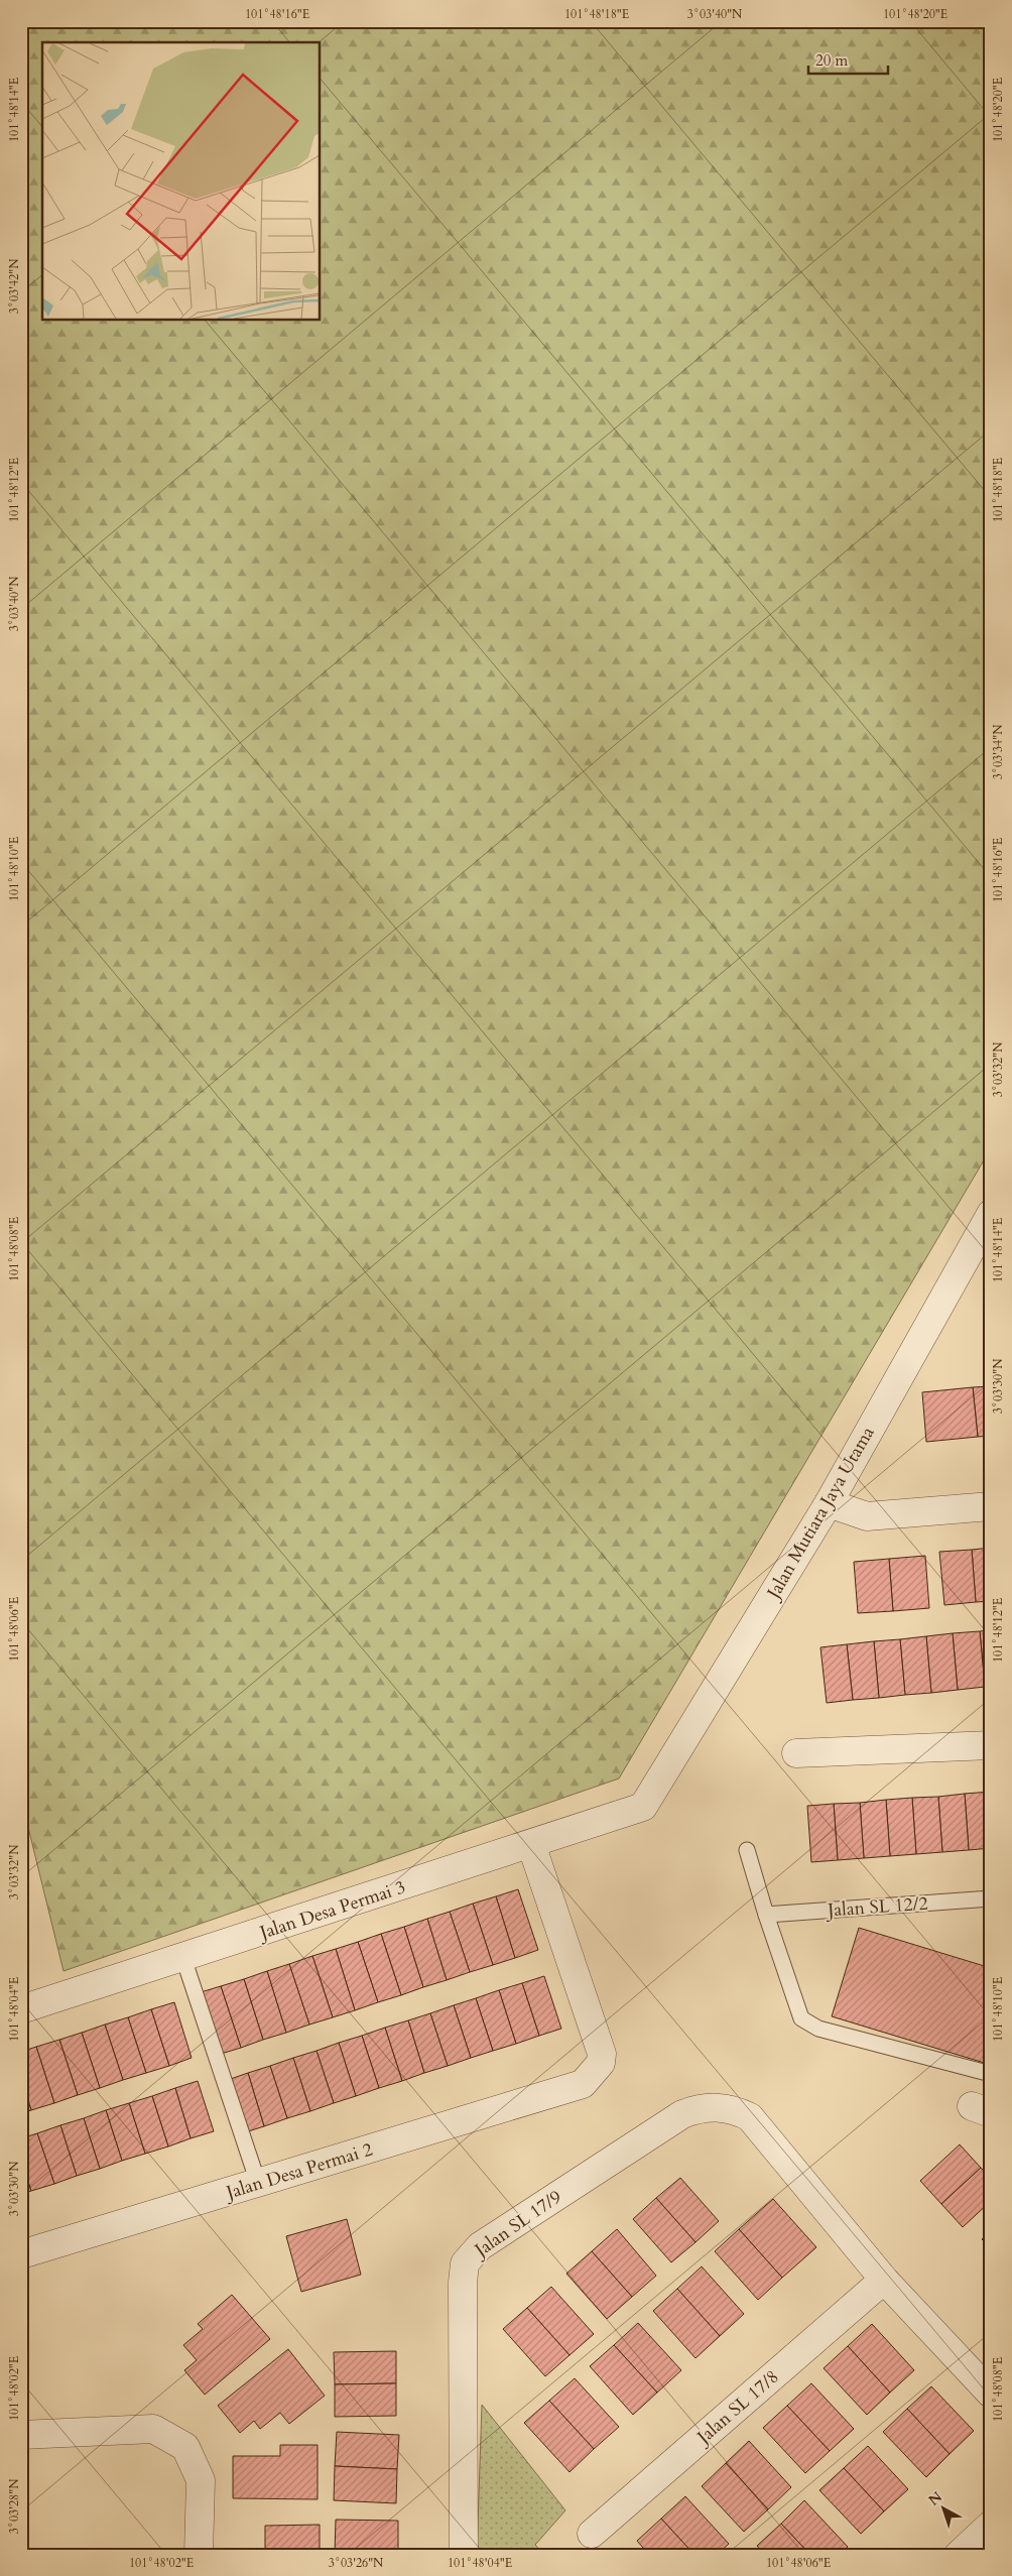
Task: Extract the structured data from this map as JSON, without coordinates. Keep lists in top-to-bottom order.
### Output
{
  "streets": {
    "street": [
      "Jalan Mutiara Jaya Utama",
      "Jalan Desa Permai 3",
      "Jalan Desa Permai 2",
      "Jalan SL 17/9",
      "Jalan SL 17/8"
    ],
    "lane": ["Jalan SL 12/2"]
  },
  "crossings": [
    ["Jalan Mutiara Jaya Utama", "Jalan Desa Permai 3"],
    ["Jalan Desa Permai 3", "Jalan Desa Permai 2"],
    ["Jalan SL 17/9", "Jalan SL 17/8"]
  ],
  "scale_bar": "20 m",
  "north": "top left",
  "coordinates": [
    "101°48'16\"E",
    "101°48'18\"E",
    "3°03'40\"N",
    "101°48'20\"E",
    "101°48'14\"E",
    "3°03'42\"N",
    "101°48'12\"E",
    "3°03'34\"N",
    "101°48'10\"E",
    "3°03'32\"N",
    "101°48'08\"E",
    "3°03'30\"N",
    "101°48'06\"E",
    "101°48'04\"E",
    "101°48'02\"E",
    "3°03'28\"N",
    "3°03'26\"N"
  ]
}
